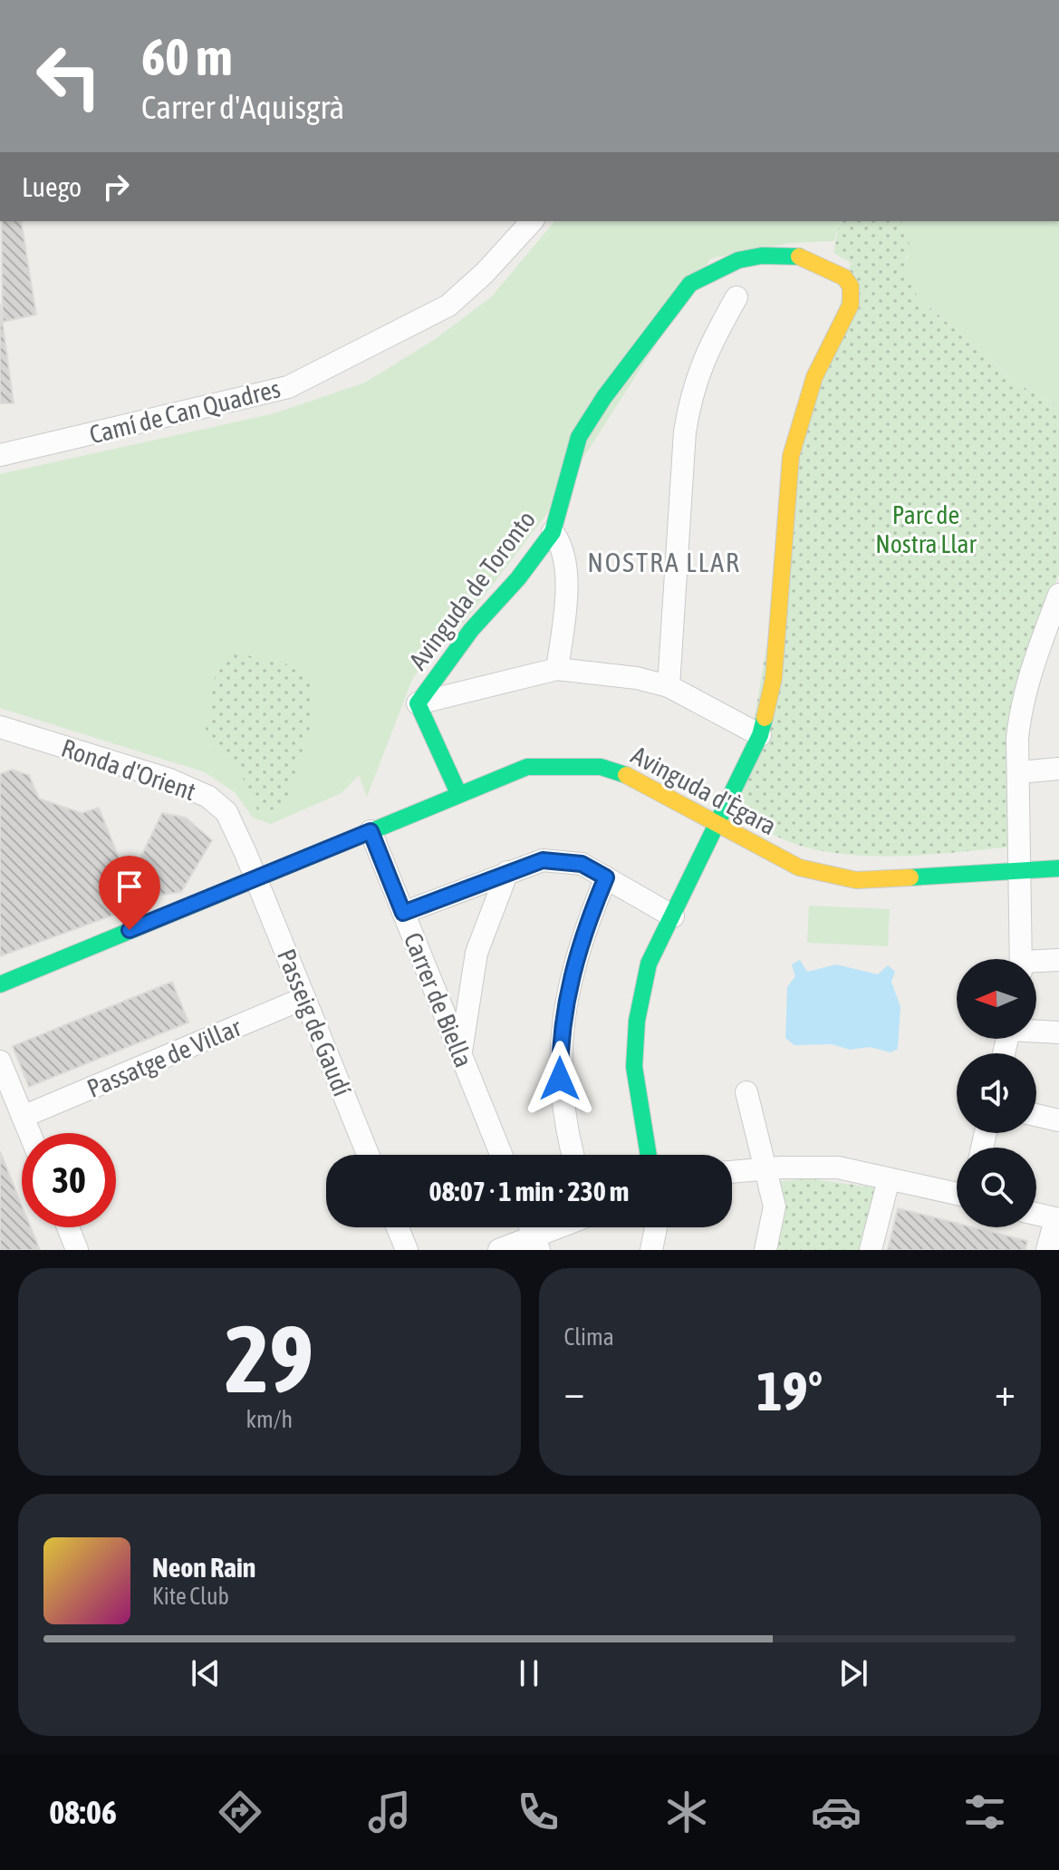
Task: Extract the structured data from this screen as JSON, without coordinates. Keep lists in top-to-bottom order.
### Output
{
  "streets": {
    "street": [
      "Camí de Can Quadres",
      "Avinguda de Toronto",
      "Ronda d'Orient",
      "Avinguda d'Ègara",
      "Carrer de Biella",
      "Passeig de Gaudí",
      "Passatge de Villar"
    ]
  },
  "crossings": [
    ["Avinguda de Toronto", "Avinguda d'Ègara"],
    ["Ronda d'Orient", "Avinguda d'Ègara"],
    ["Ronda d'Orient", "Passeig de Gaudí"],
    ["Avinguda d'Ègara", "Carrer de Biella"],
    ["Avinguda d'Ègara", "Passeig de Gaudí"],
    ["Passeig de Gaudí", "Passatge de Villar"]
  ],
  "districts": ["NOSTRA LLAR"],
  "parks": ["Parc de Nostra Llar"],
  "north": "left",
  "page": {
    "turn": ["60 m", "Carrer d'Aquisgrà"],
    "then": "Luego",
    "limit": "30",
    "trip": "08:07 · 1 min · 230 m",
    "tile": [
      ["29", "km/h"],
      "Clima"
    ],
    "heat": ["−", "19°", "+"],
    "song": ["Neon Rain", "Kite Club"],
    "tabs": "08:06"
  }
}
